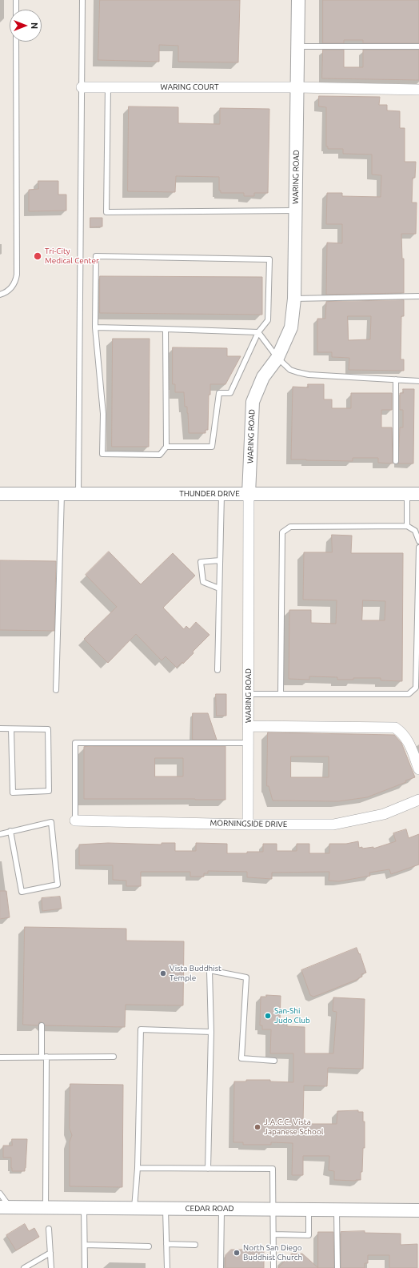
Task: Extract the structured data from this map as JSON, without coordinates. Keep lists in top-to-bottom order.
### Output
{
  "streets": {
    "street": [
      "WARING COURT",
      "WARING ROAD",
      "THUNDER DRIVE",
      "MORNINGSIDE DRIVE",
      "CEDAR ROAD"
    ]
  },
  "crossings": [
    ["WARING COURT", "WARING ROAD"],
    ["WARING ROAD", "THUNDER DRIVE"],
    ["WARING ROAD", "MORNINGSIDE DRIVE"]
  ],
  "places": [
    "Tri-City Medical Center",
    "Vista Buddhist Temple",
    "San-Shi Judo Club",
    "J.A.C.C. Vista Japanese School",
    "North San Diego Buddhist Church"
  ],
  "north": "right"
}
